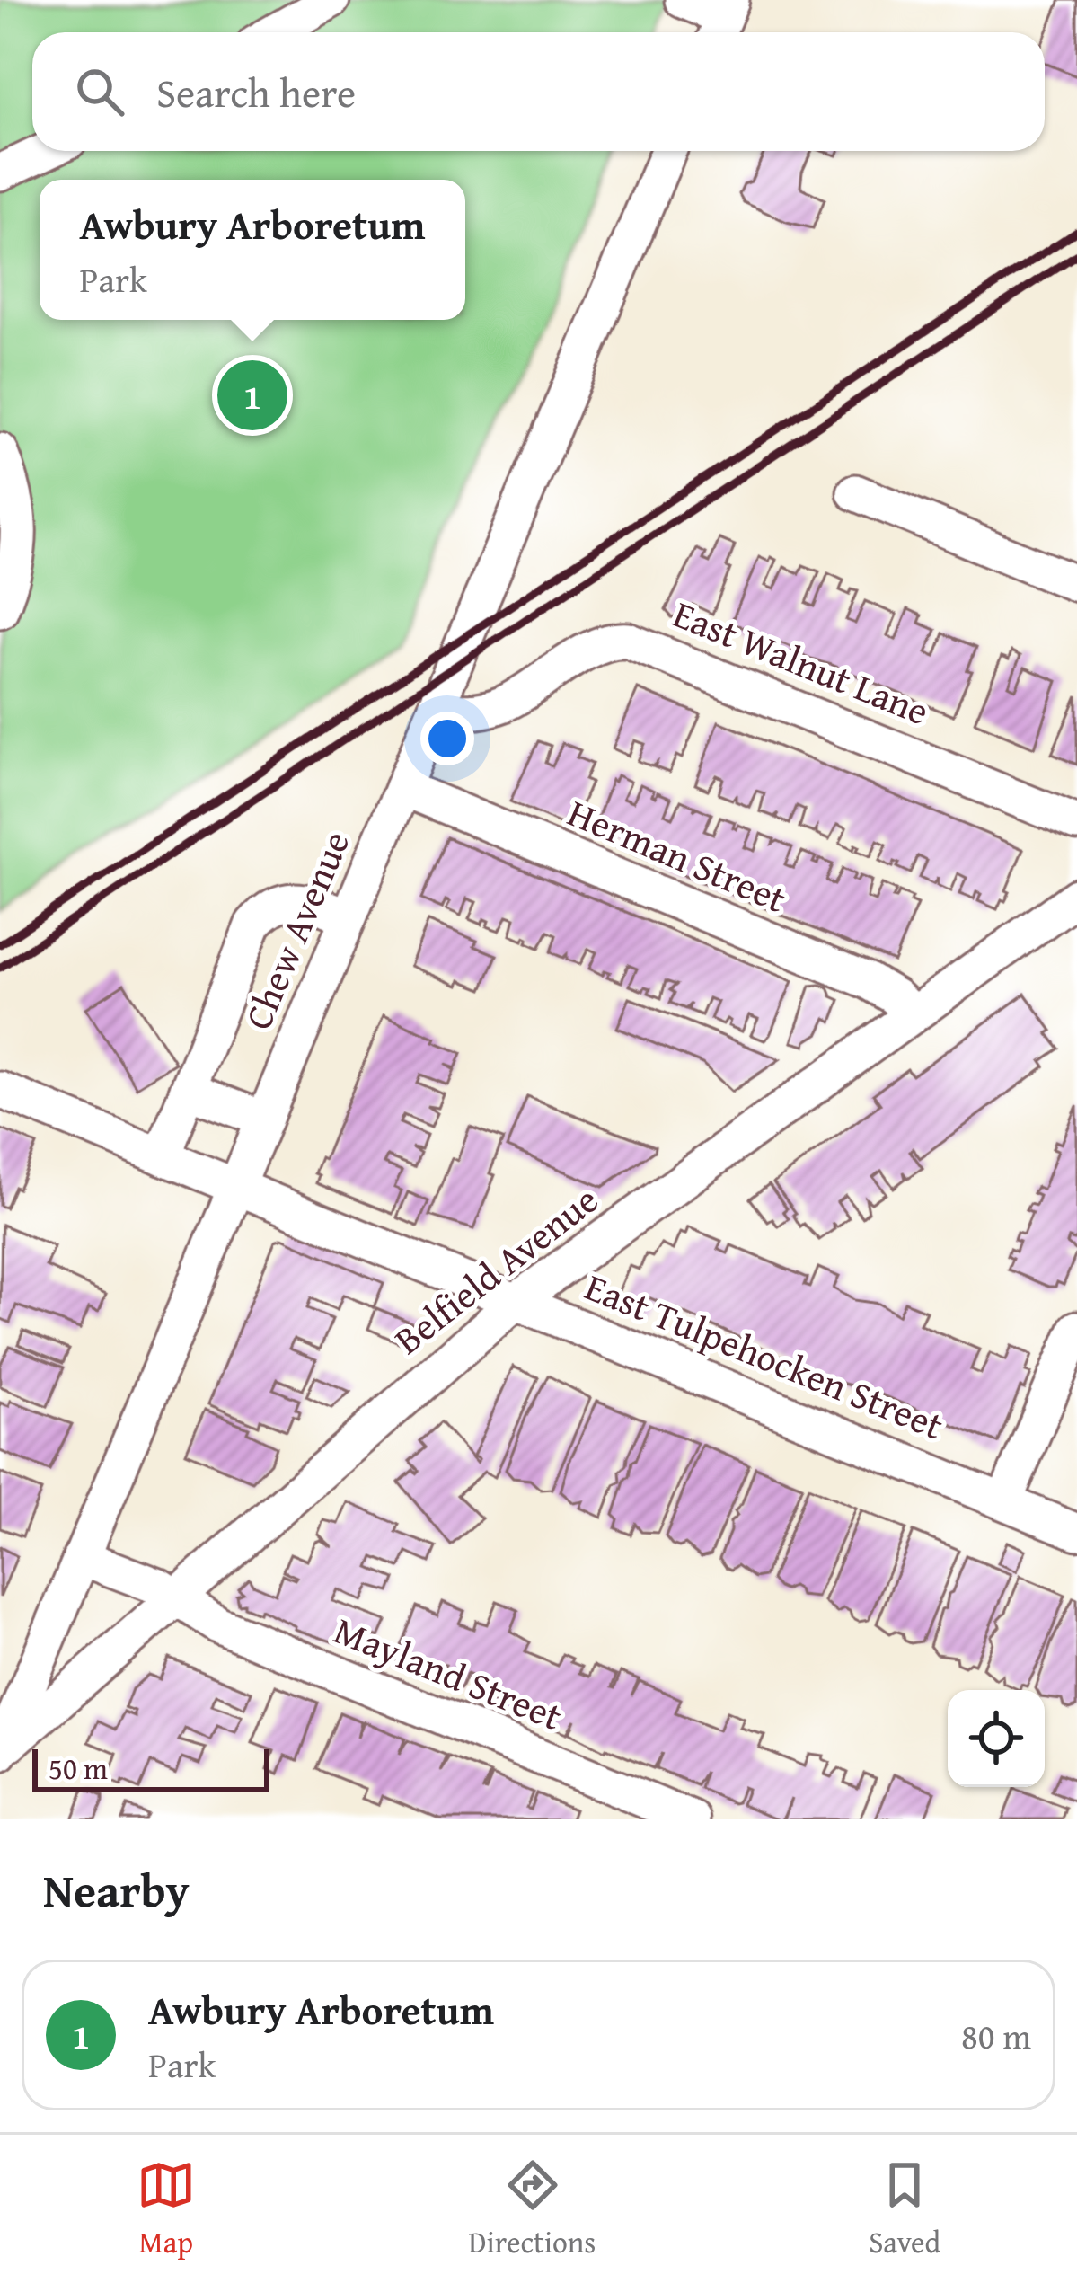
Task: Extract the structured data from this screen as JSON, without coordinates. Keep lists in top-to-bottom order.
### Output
{
  "streets": {
    "street": [
      "East Walnut Lane",
      "Herman Street",
      "Chew Avenue",
      "Belfield Avenue",
      "East Tulpehocken Street",
      "Mayland Street"
    ]
  },
  "crossings": [
    ["East Walnut Lane", "Chew Avenue"],
    ["Herman Street", "Chew Avenue"],
    ["Herman Street", "Belfield Avenue"],
    ["Chew Avenue", "Belfield Avenue"],
    ["Chew Avenue", "East Tulpehocken Street"],
    ["Chew Avenue", "Mayland Street"],
    ["Belfield Avenue", "East Tulpehocken Street"],
    ["Belfield Avenue", "Mayland Street"]
  ],
  "scale_bar": "50 m",
  "page": {
    "search": "Search here",
    "popup": ["Awbury Arboretum", "Park"],
    "pins": "1",
    "scale": "50 m",
    "heading": "Nearby",
    "list": [
      {
        "mark": "1",
        "name": "Awbury Arboretum",
        "note": "Park",
        "value": "80 m"
      }
    ],
    "nav": ["Map", "Directions", "Saved"]
  }
}
